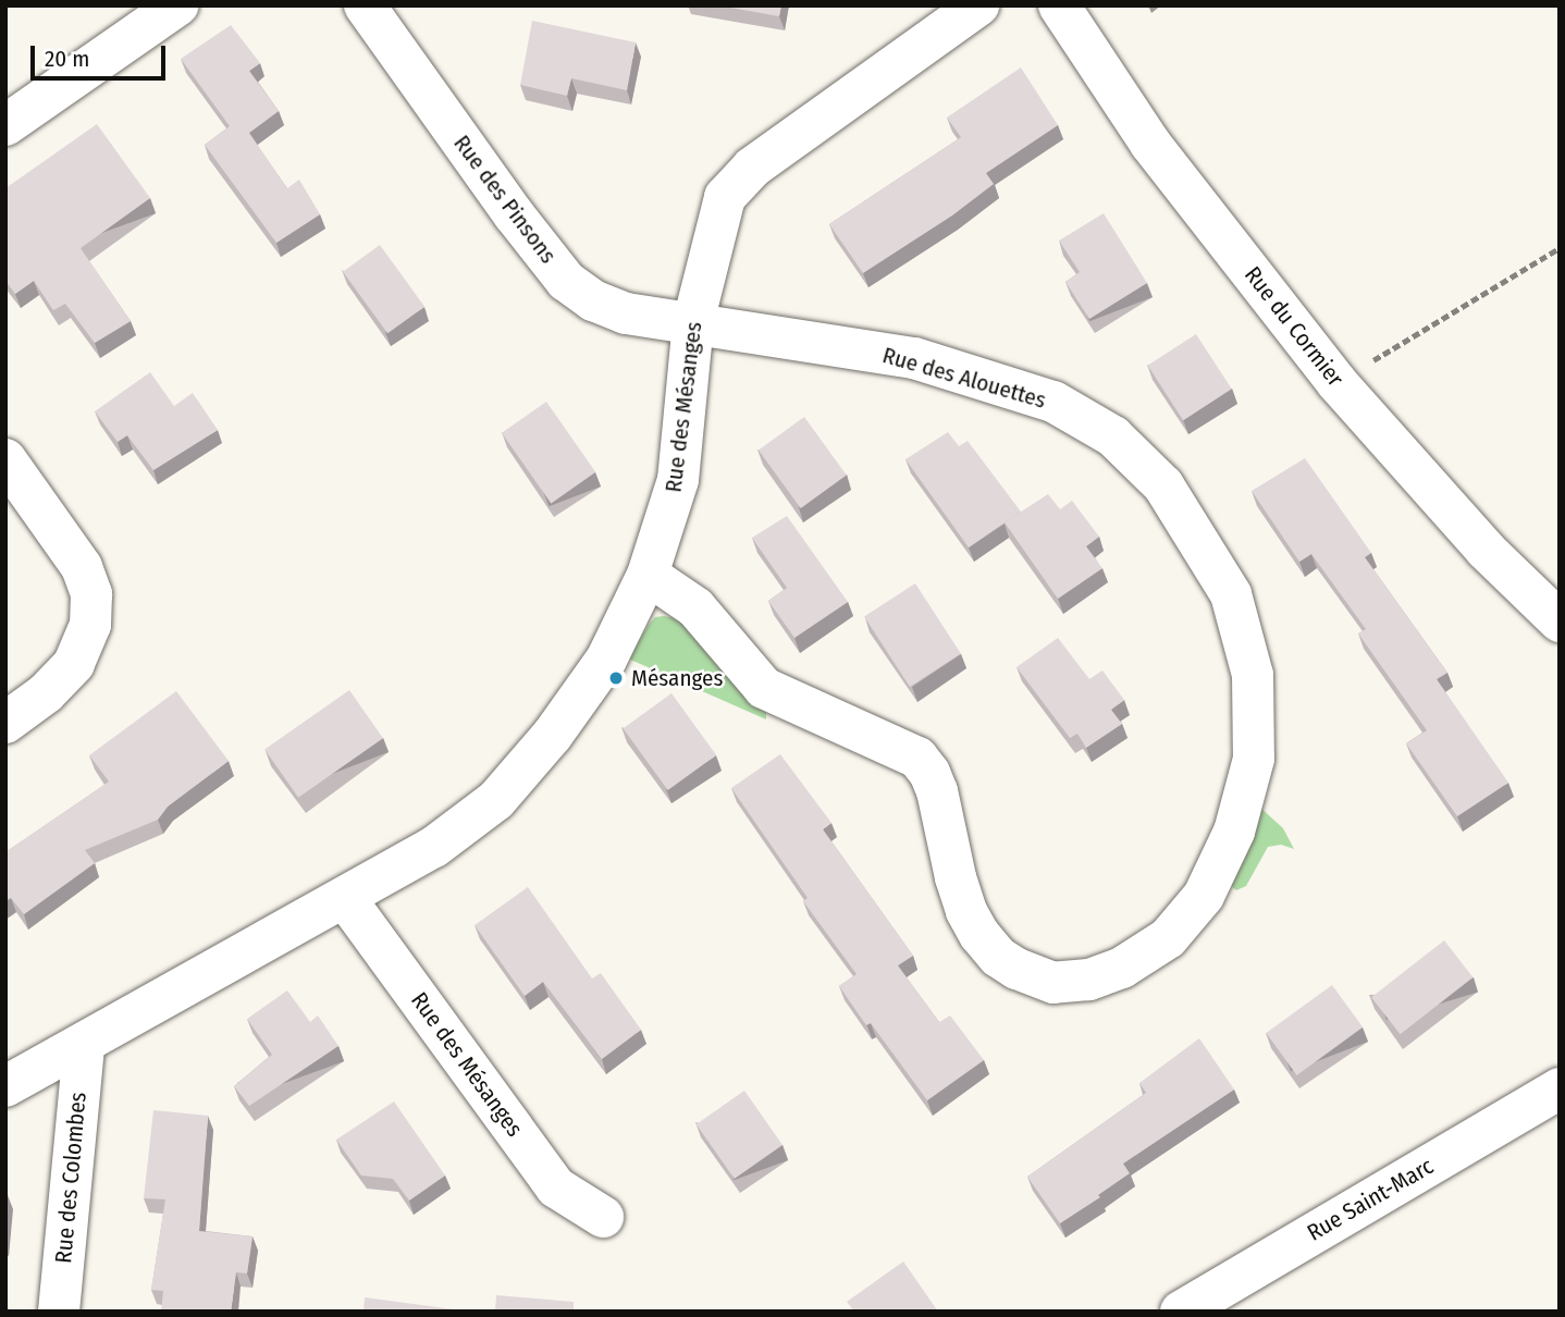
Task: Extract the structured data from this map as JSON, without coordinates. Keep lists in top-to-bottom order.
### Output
{
  "streets": {
    "street": [
      "Rue des Pinsons",
      "Rue du Cormier",
      "Rue des Alouettes",
      "Rue des Mésanges",
      "Rue des Colombes",
      "Rue Saint-Marc"
    ]
  },
  "crossings": [
    ["Rue des Pinsons", "Rue des Alouettes"],
    ["Rue des Pinsons", "Rue des Mésanges"],
    ["Rue des Alouettes", "Rue des Mésanges"],
    ["Rue des Mésanges", "Rue des Colombes"]
  ],
  "places": ["Mésanges"],
  "scale_bar": "20 m"
}
